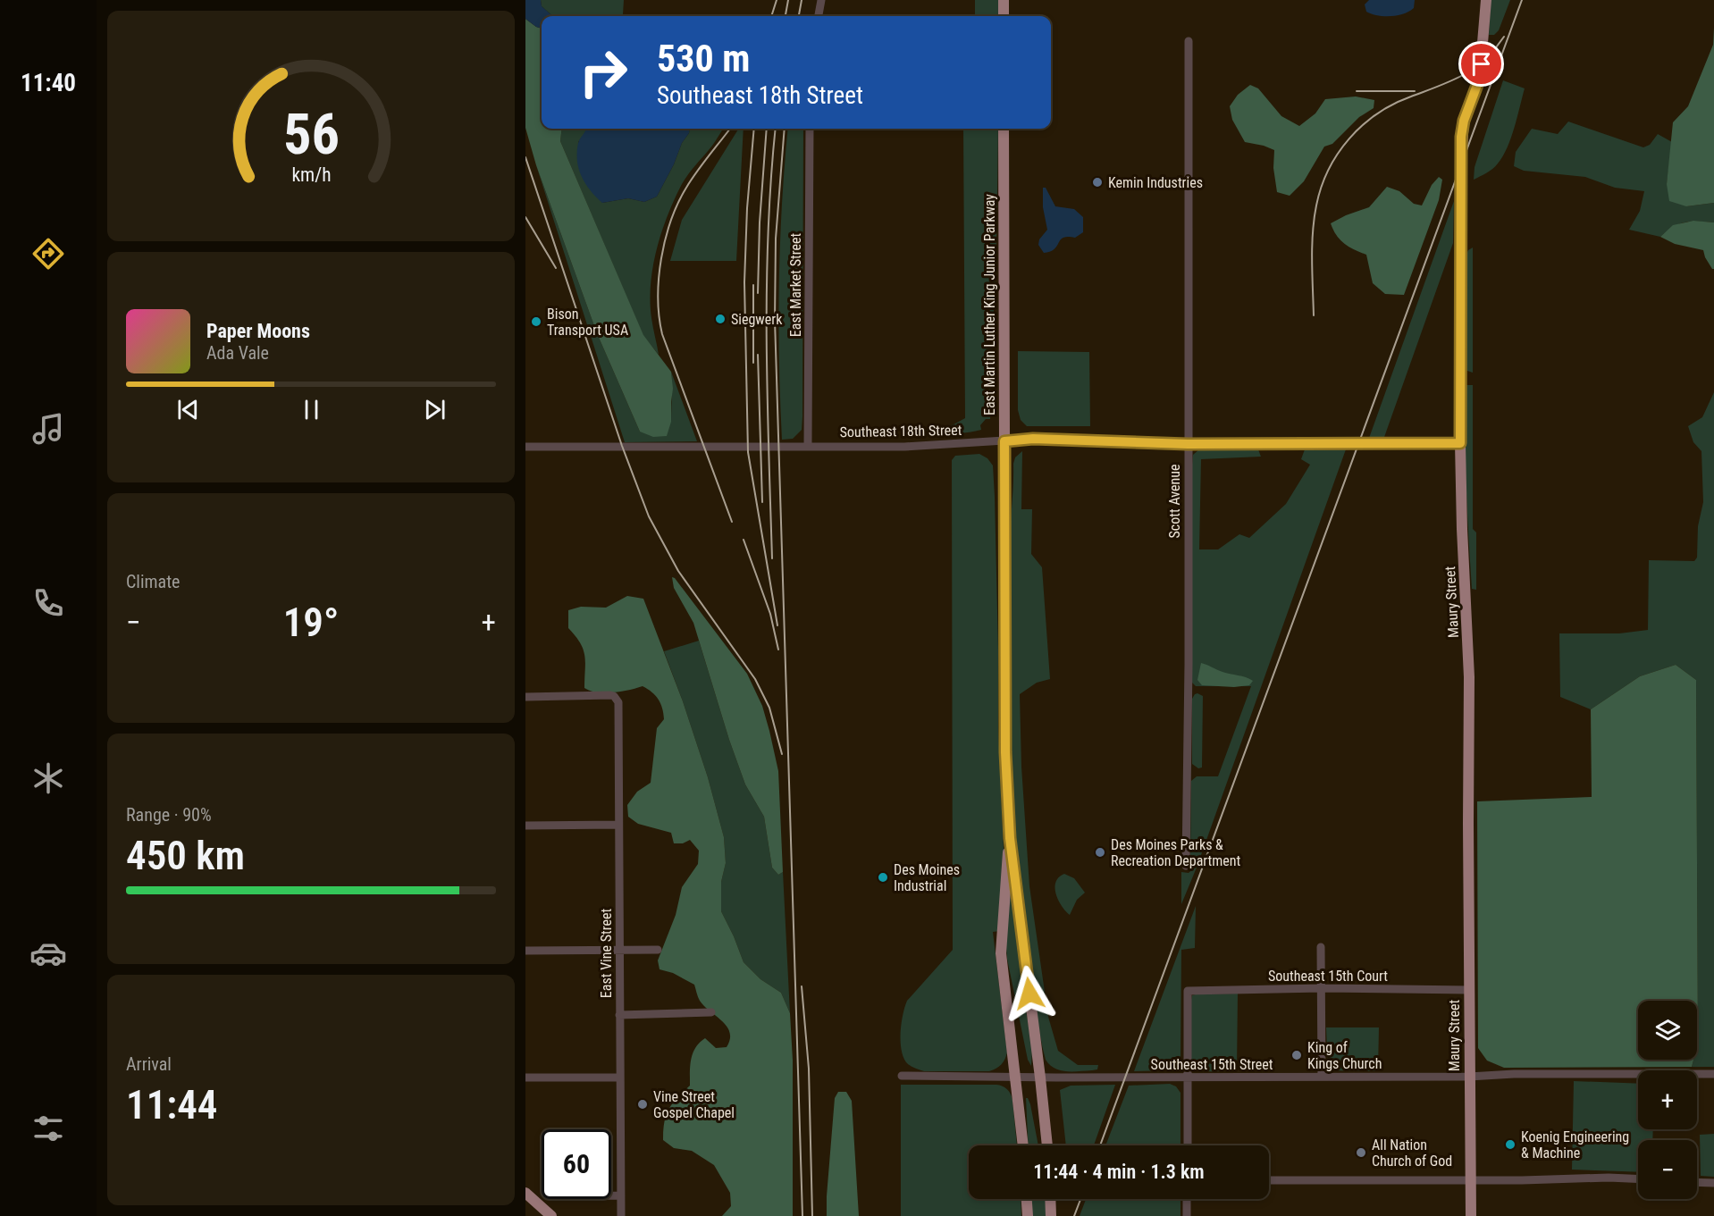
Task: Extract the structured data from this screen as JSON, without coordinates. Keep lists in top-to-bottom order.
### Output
{
  "streets": {
    "main road": ["East Martin Luther King Junior Parkway", "Maury Street"],
    "street": [
      "East Market Street",
      "Southeast 18th Street",
      "Scott Avenue",
      "East Vine Street",
      "Southeast 15th Court",
      "Southeast 15th Street"
    ]
  },
  "crossings": [
    ["East Market Street", "Southeast 18th Street"],
    ["East Martin Luther King Junior Parkway", "Southeast 18th Street"],
    ["East Martin Luther King Junior Parkway", "Southeast 15th Street"],
    ["Southeast 18th Street", "Scott Avenue"],
    ["Southeast 18th Street", "Maury Street"],
    ["Maury Street", "Southeast 15th Court"],
    ["Maury Street", "Southeast 15th Street"],
    ["Southeast 15th Court", "Southeast 15th Street"]
  ],
  "places": [
    "Kemin Industries",
    "Siegwerk",
    "Bison Transport USA",
    "Des Moines Parks & Recreation Department",
    "Des Moines Industrial",
    "King of Kings Church",
    "Vine Street Gospel Chapel",
    "Koenig Engineering & Machine",
    "All Nation Church of God"
  ],
  "page": {
    "tabs": "11:40",
    "turn": ["530 m", "Southeast 18th Street"],
    "song": ["Paper Moons", "Ada Vale"],
    "tile": [
      "Climate",
      ["Range · 90%", "450 km"],
      ["Arrival", "11:44"]
    ],
    "heat": ["−", "19°", "+"],
    "map_buttons": ["+", "−"],
    "limit": "60",
    "trip": "11:44 · 4 min · 1.3 km",
    "gauge": ["56", "km/h"]
  }
}
